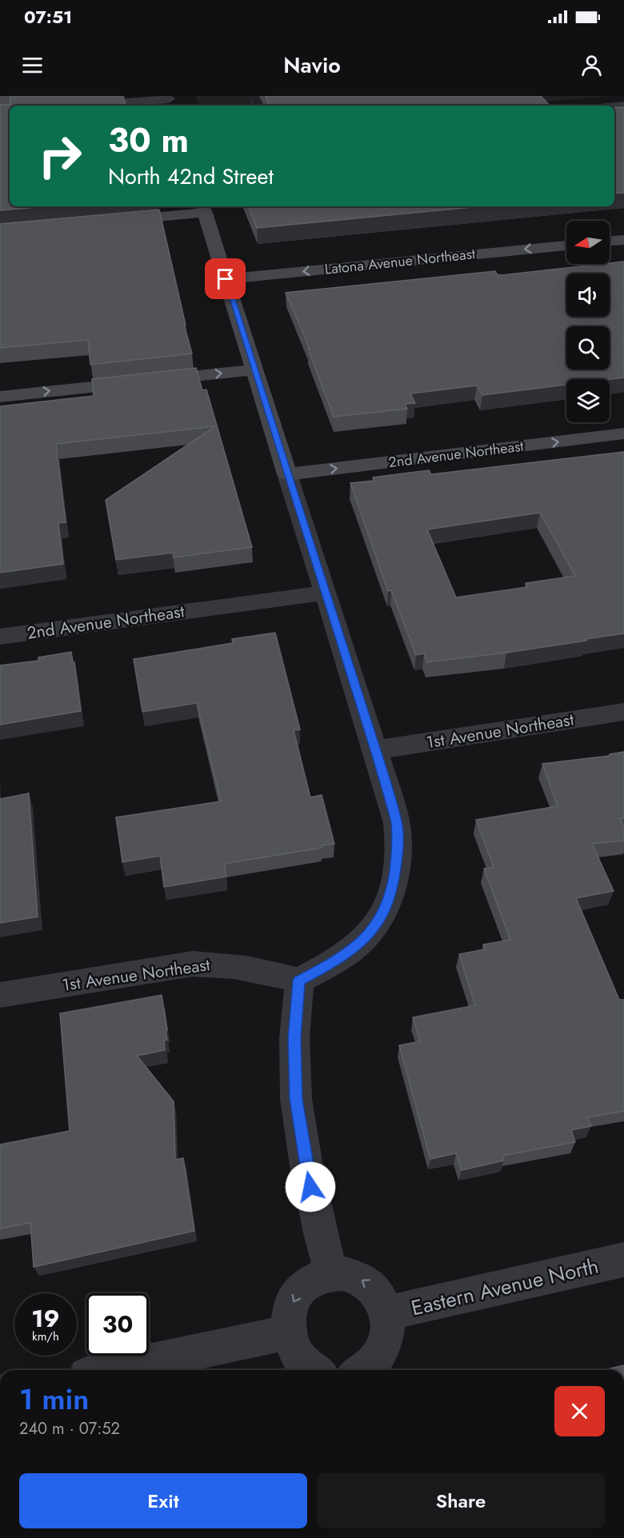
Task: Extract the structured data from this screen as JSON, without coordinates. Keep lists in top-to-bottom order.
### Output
{
  "streets": {
    "street": [
      "Latona Avenue Northeast",
      "2nd Avenue Northeast",
      "1st Avenue Northeast",
      "Eastern Avenue North"
    ]
  },
  "one_way": ["Latona Avenue Northeast", "2nd Avenue Northeast"],
  "north": "left",
  "page": {
    "status": "07:51",
    "header": "Navio",
    "turn": ["30 m", "North 42nd Street"],
    "speed": "19 km/h",
    "limit": "30",
    "heading": ["1 min", "240 m · 07:52"],
    "buttons": ["Exit", "Share"]
  }
}
